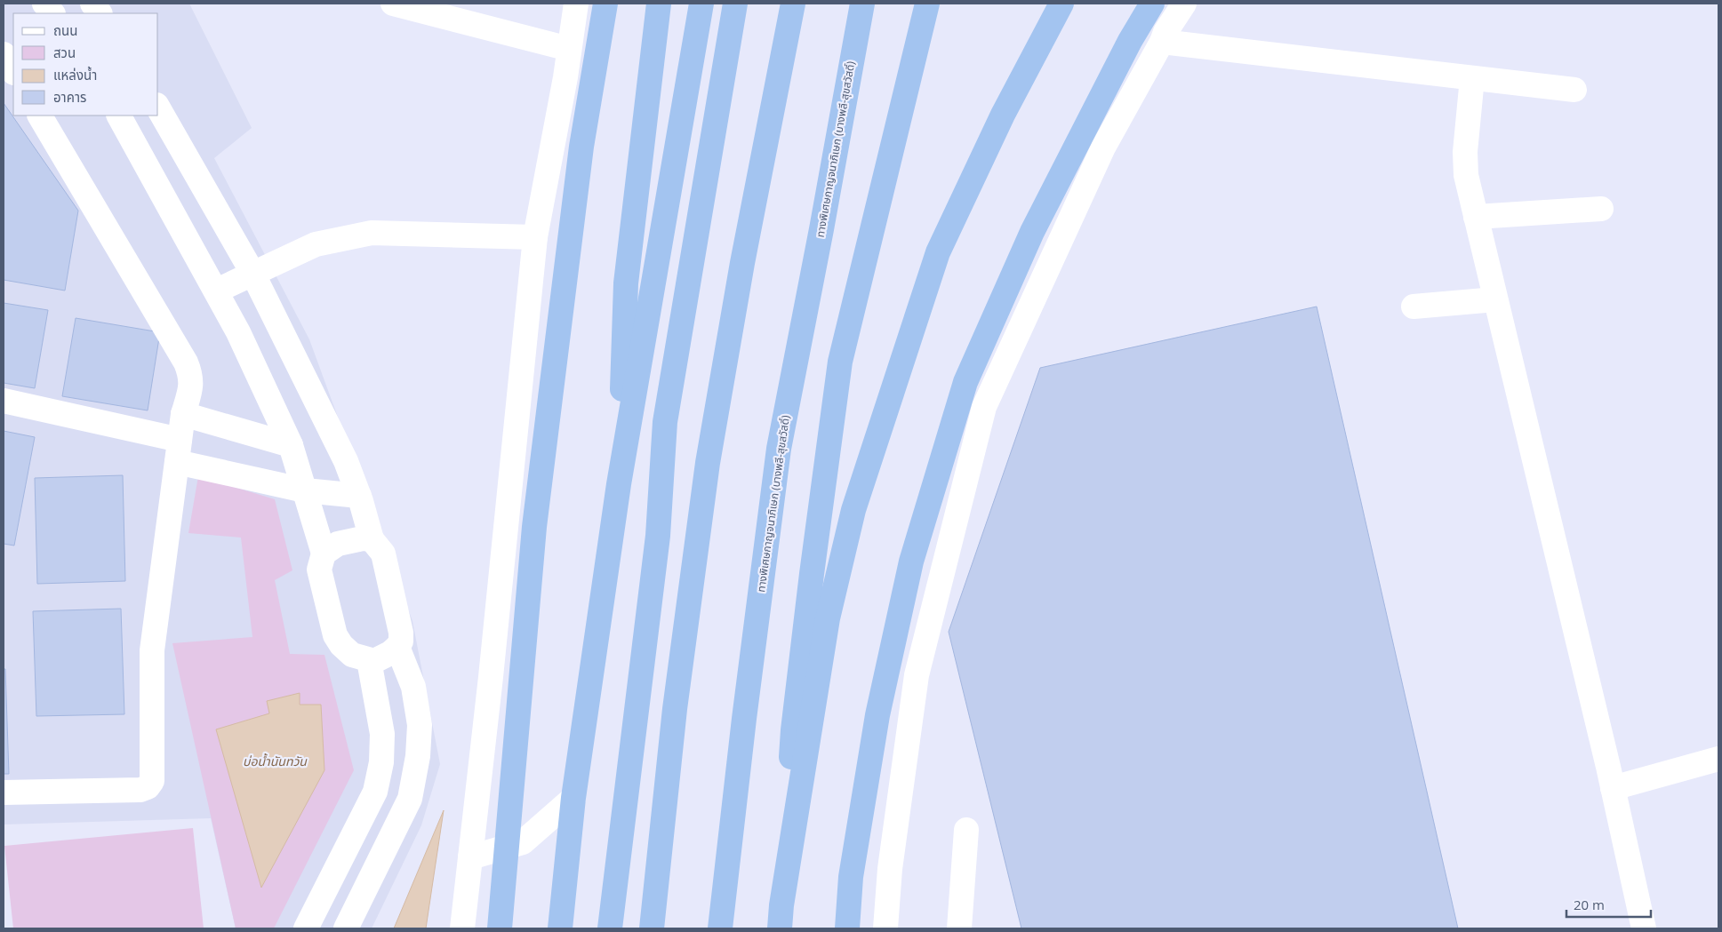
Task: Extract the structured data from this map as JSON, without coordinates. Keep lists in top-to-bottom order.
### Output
{
  "streets": {
    "highway": ["ทางพิเศษกาญจนาภิเษก (บางพลี-สุขสวัสดิ์)"]
  },
  "water": ["บ่อน้ำนันทวัน"],
  "legend": [
    "ถนน",
    "สวน",
    "แหล่งน้ำ",
    "อาคาร"
  ],
  "scale_bar": "20 m"
}
